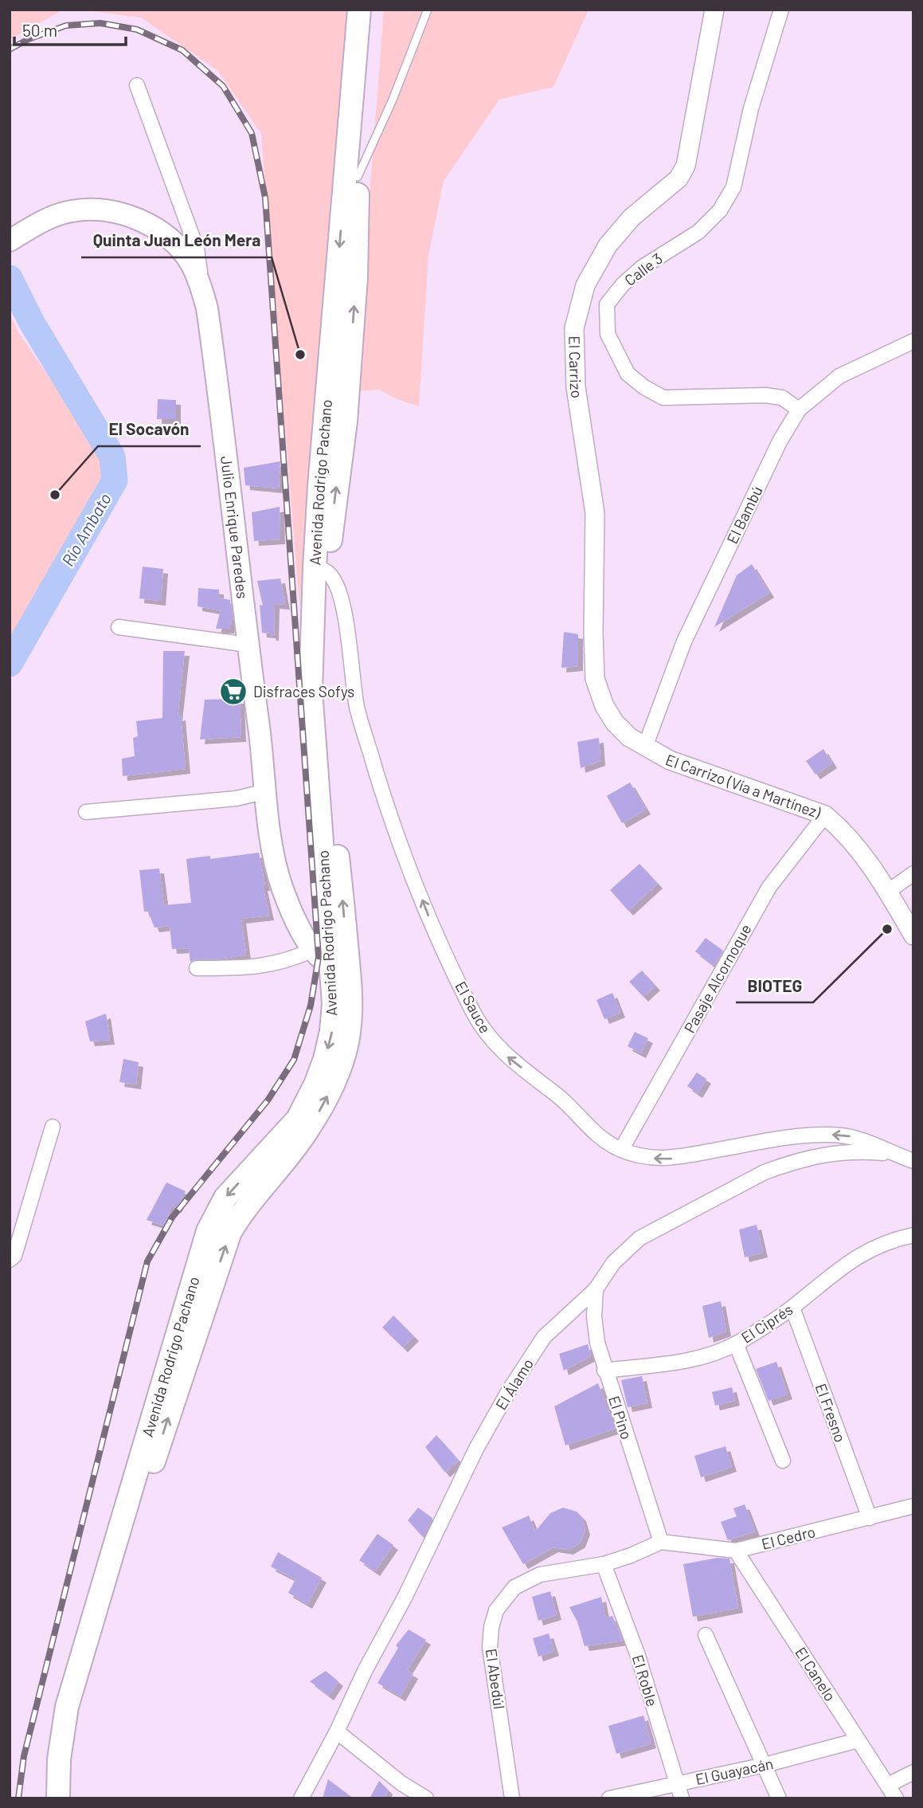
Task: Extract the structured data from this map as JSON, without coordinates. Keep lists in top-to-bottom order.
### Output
{
  "streets": {
    "main road": ["Avenida Rodrigo Pachano", "Julio Enrique Paredes"],
    "street": [
      "Calle 3",
      "El Carrizo",
      "El Bambú",
      "El Carrizo (Vía a Martínez)",
      "Pasaje Alcornoque",
      "El Sauce",
      "El Ciprés",
      "El Álamo",
      "El Fresno",
      "El Pino",
      "El Cedro",
      "El Canelo",
      "El Abedúl",
      "El Roble",
      "El Guayacán"
    ]
  },
  "crossings": [
    ["Calle 3", "El Bambú"],
    ["El Carrizo", "El Carrizo (Vía a Martínez)"],
    ["Avenida Rodrigo Pachano", "Julio Enrique Paredes"],
    ["Avenida Rodrigo Pachano", "El Sauce"],
    ["El Bambú", "El Carrizo (Vía a Martínez)"],
    ["El Carrizo (Vía a Martínez)", "Pasaje Alcornoque"],
    ["Pasaje Alcornoque", "El Sauce"],
    ["El Sauce", "El Álamo"],
    ["El Ciprés", "El Fresno"],
    ["El Ciprés", "El Pino"],
    ["El Álamo", "El Pino"],
    ["El Fresno", "El Cedro"],
    ["El Pino", "El Cedro"],
    ["El Pino", "El Abedúl"],
    ["El Cedro", "El Canelo"],
    ["El Cedro", "El Abedúl"],
    ["El Canelo", "El Guayacán"],
    ["El Abedúl", "El Roble"],
    ["El Roble", "El Guayacán"]
  ],
  "one_way": ["El Sauce"],
  "water": ["Río Ambato"],
  "places": {
    "other": ["Quinta Juan León Mera", "El Socavón", "BIOTEG"],
    "supermarket": ["Disfraces Sofys"]
  },
  "scale_bar": "50 m"
}
